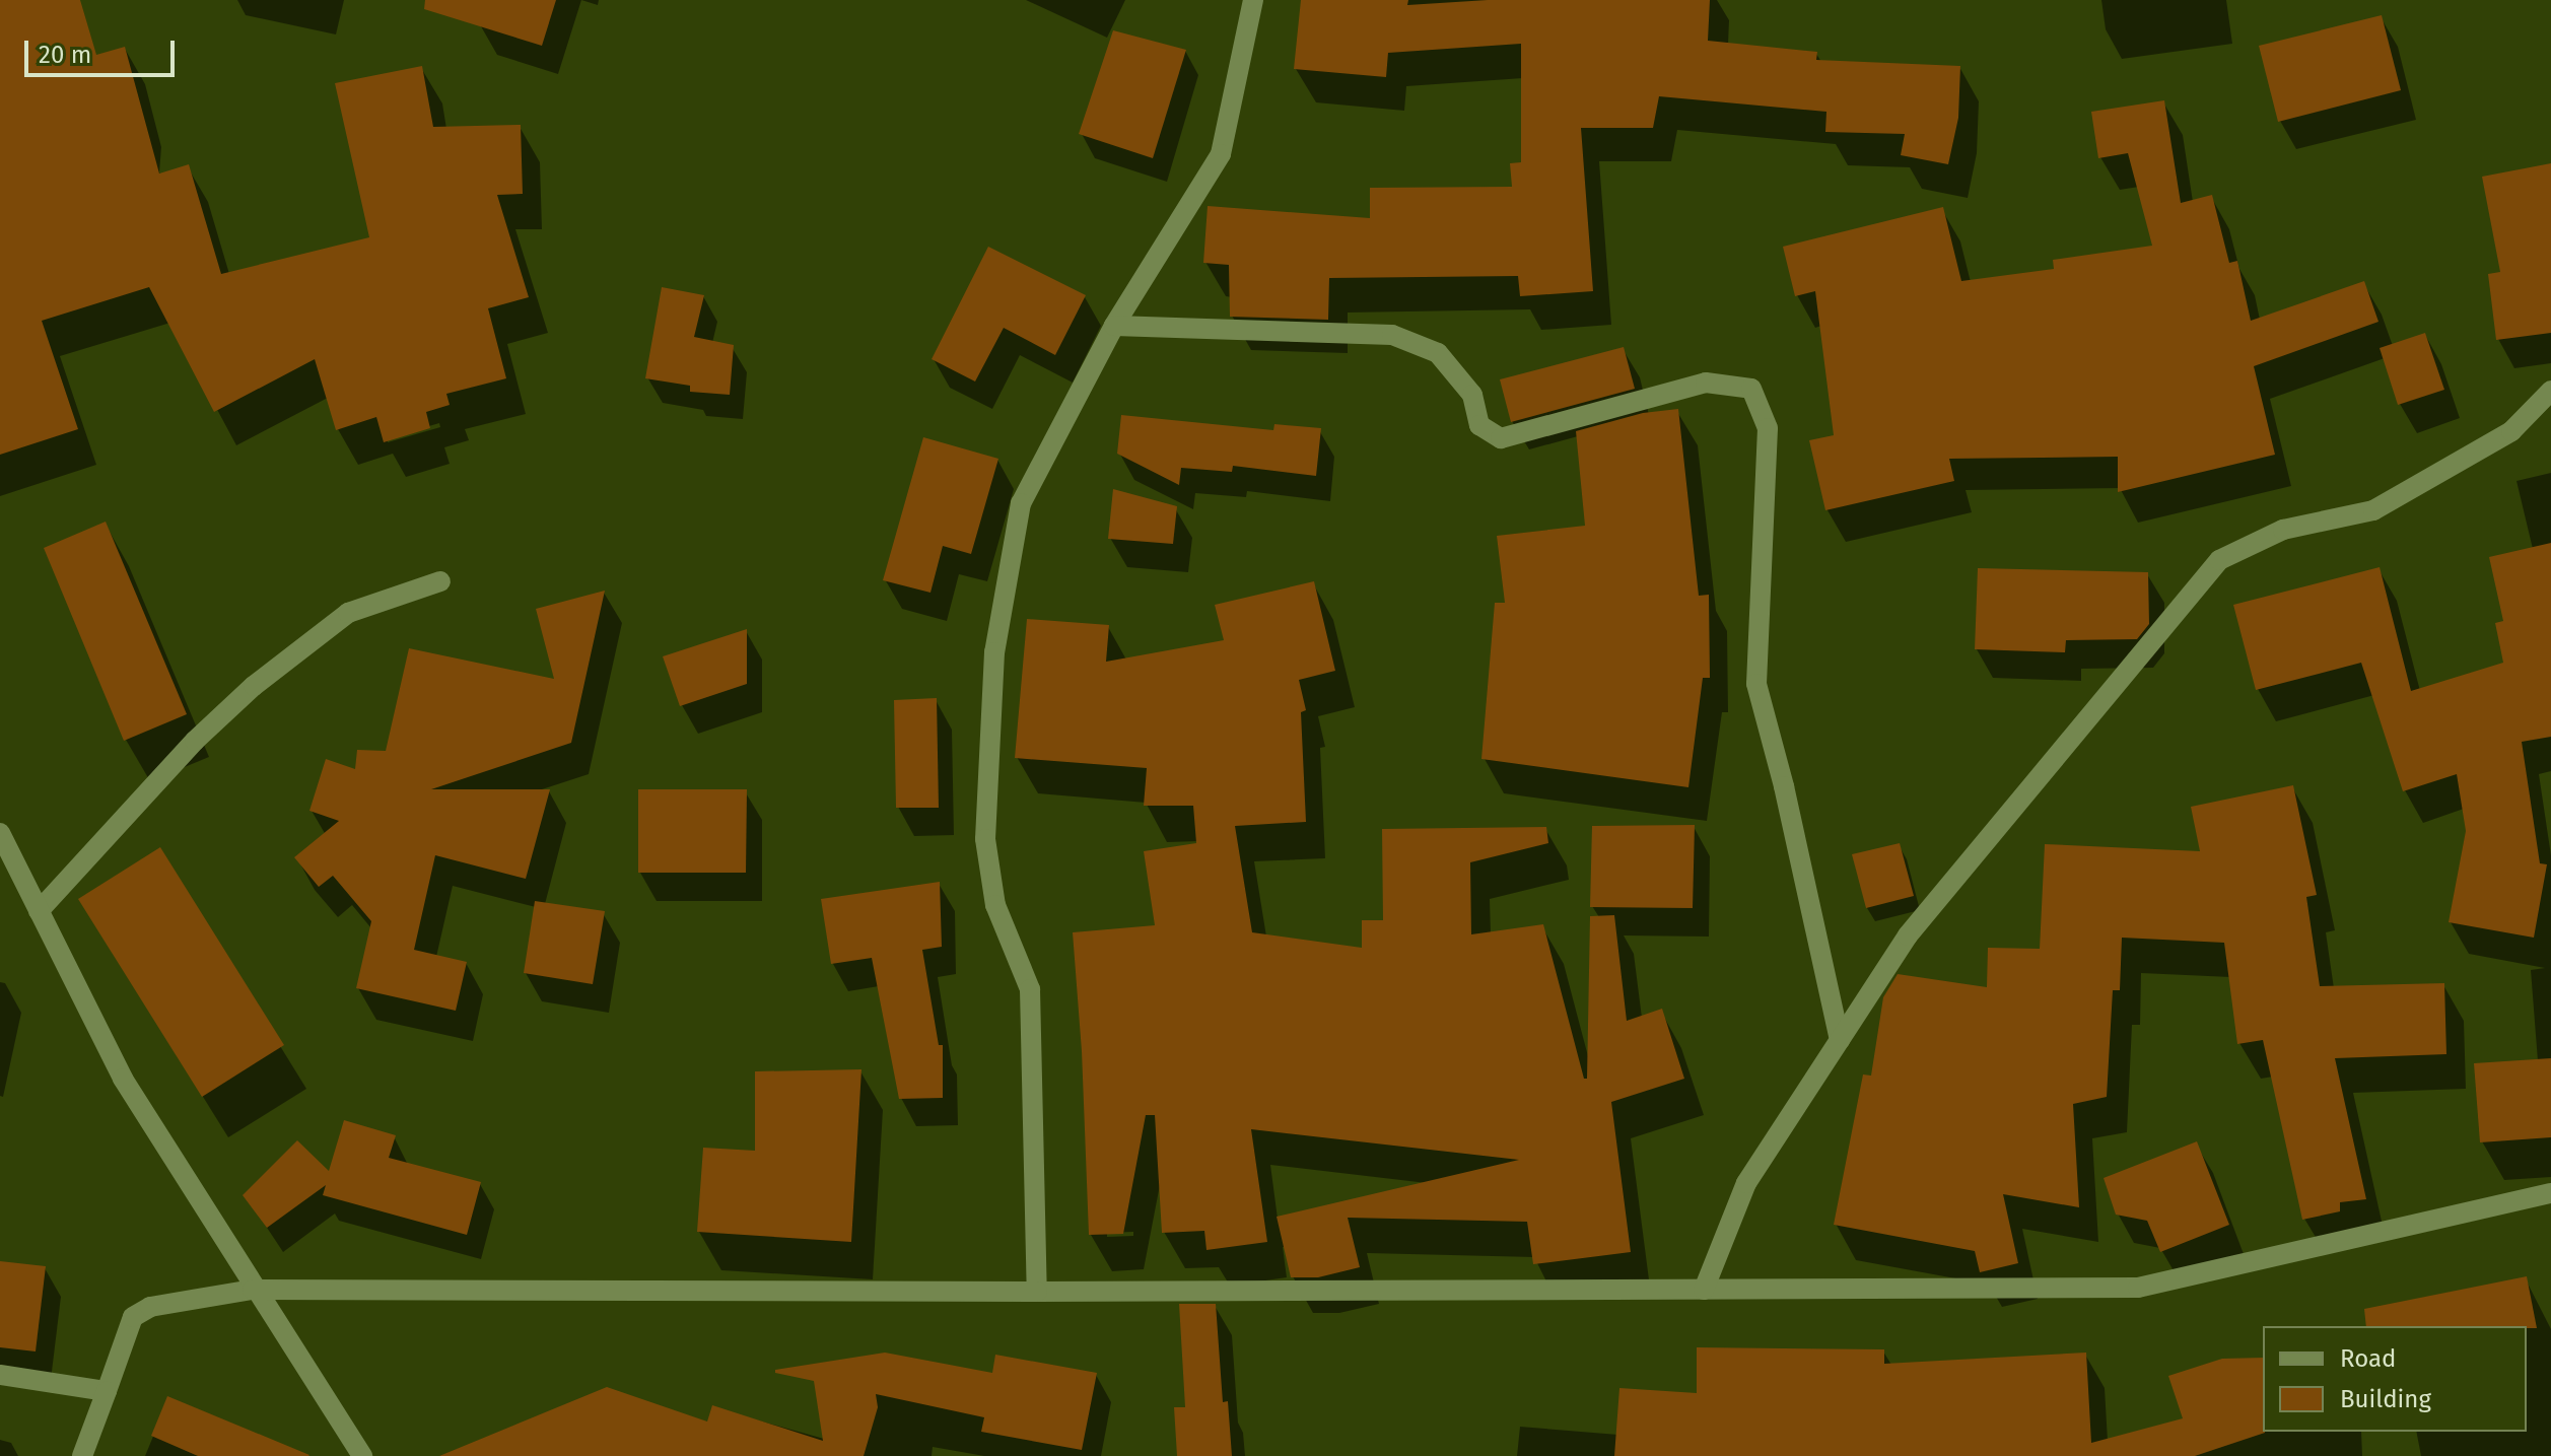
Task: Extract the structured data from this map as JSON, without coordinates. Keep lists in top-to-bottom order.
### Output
{
  "legend": ["Road", "Building"],
  "scale_bar": "20 m"
}
